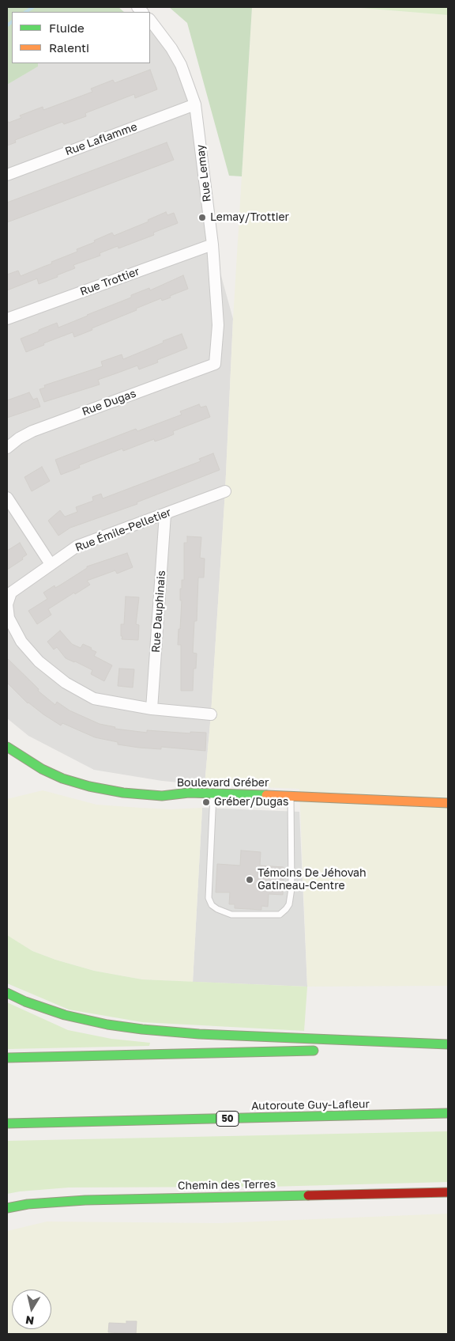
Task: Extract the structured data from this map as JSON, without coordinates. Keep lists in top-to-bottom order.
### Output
{
  "streets": {
    "main road": [
      "Boulevard Gréber",
      "Autoroute Guy-Lafleur",
      "50",
      "Chemin des Terres"
    ],
    "street": [
      "Rue Laflamme",
      "Rue Lemay",
      "Rue Trottier",
      "Rue Dugas",
      "Rue Émile-Pelletier",
      "Rue Dauphinais"
    ]
  },
  "crossings": [
    ["Rue Laflamme", "Rue Lemay"],
    ["Rue Lemay", "Rue Trottier"],
    ["Rue Lemay", "Rue Dugas"],
    ["Rue Émile-Pelletier", "Rue Dauphinais"]
  ],
  "places": ["Lemay/Trottier", "Gréber/Dugas", "Témoins De Jéhovah Gatineau-Centre"],
  "legend": ["Fluide", "Ralenti"],
  "north": "bottom"
}
